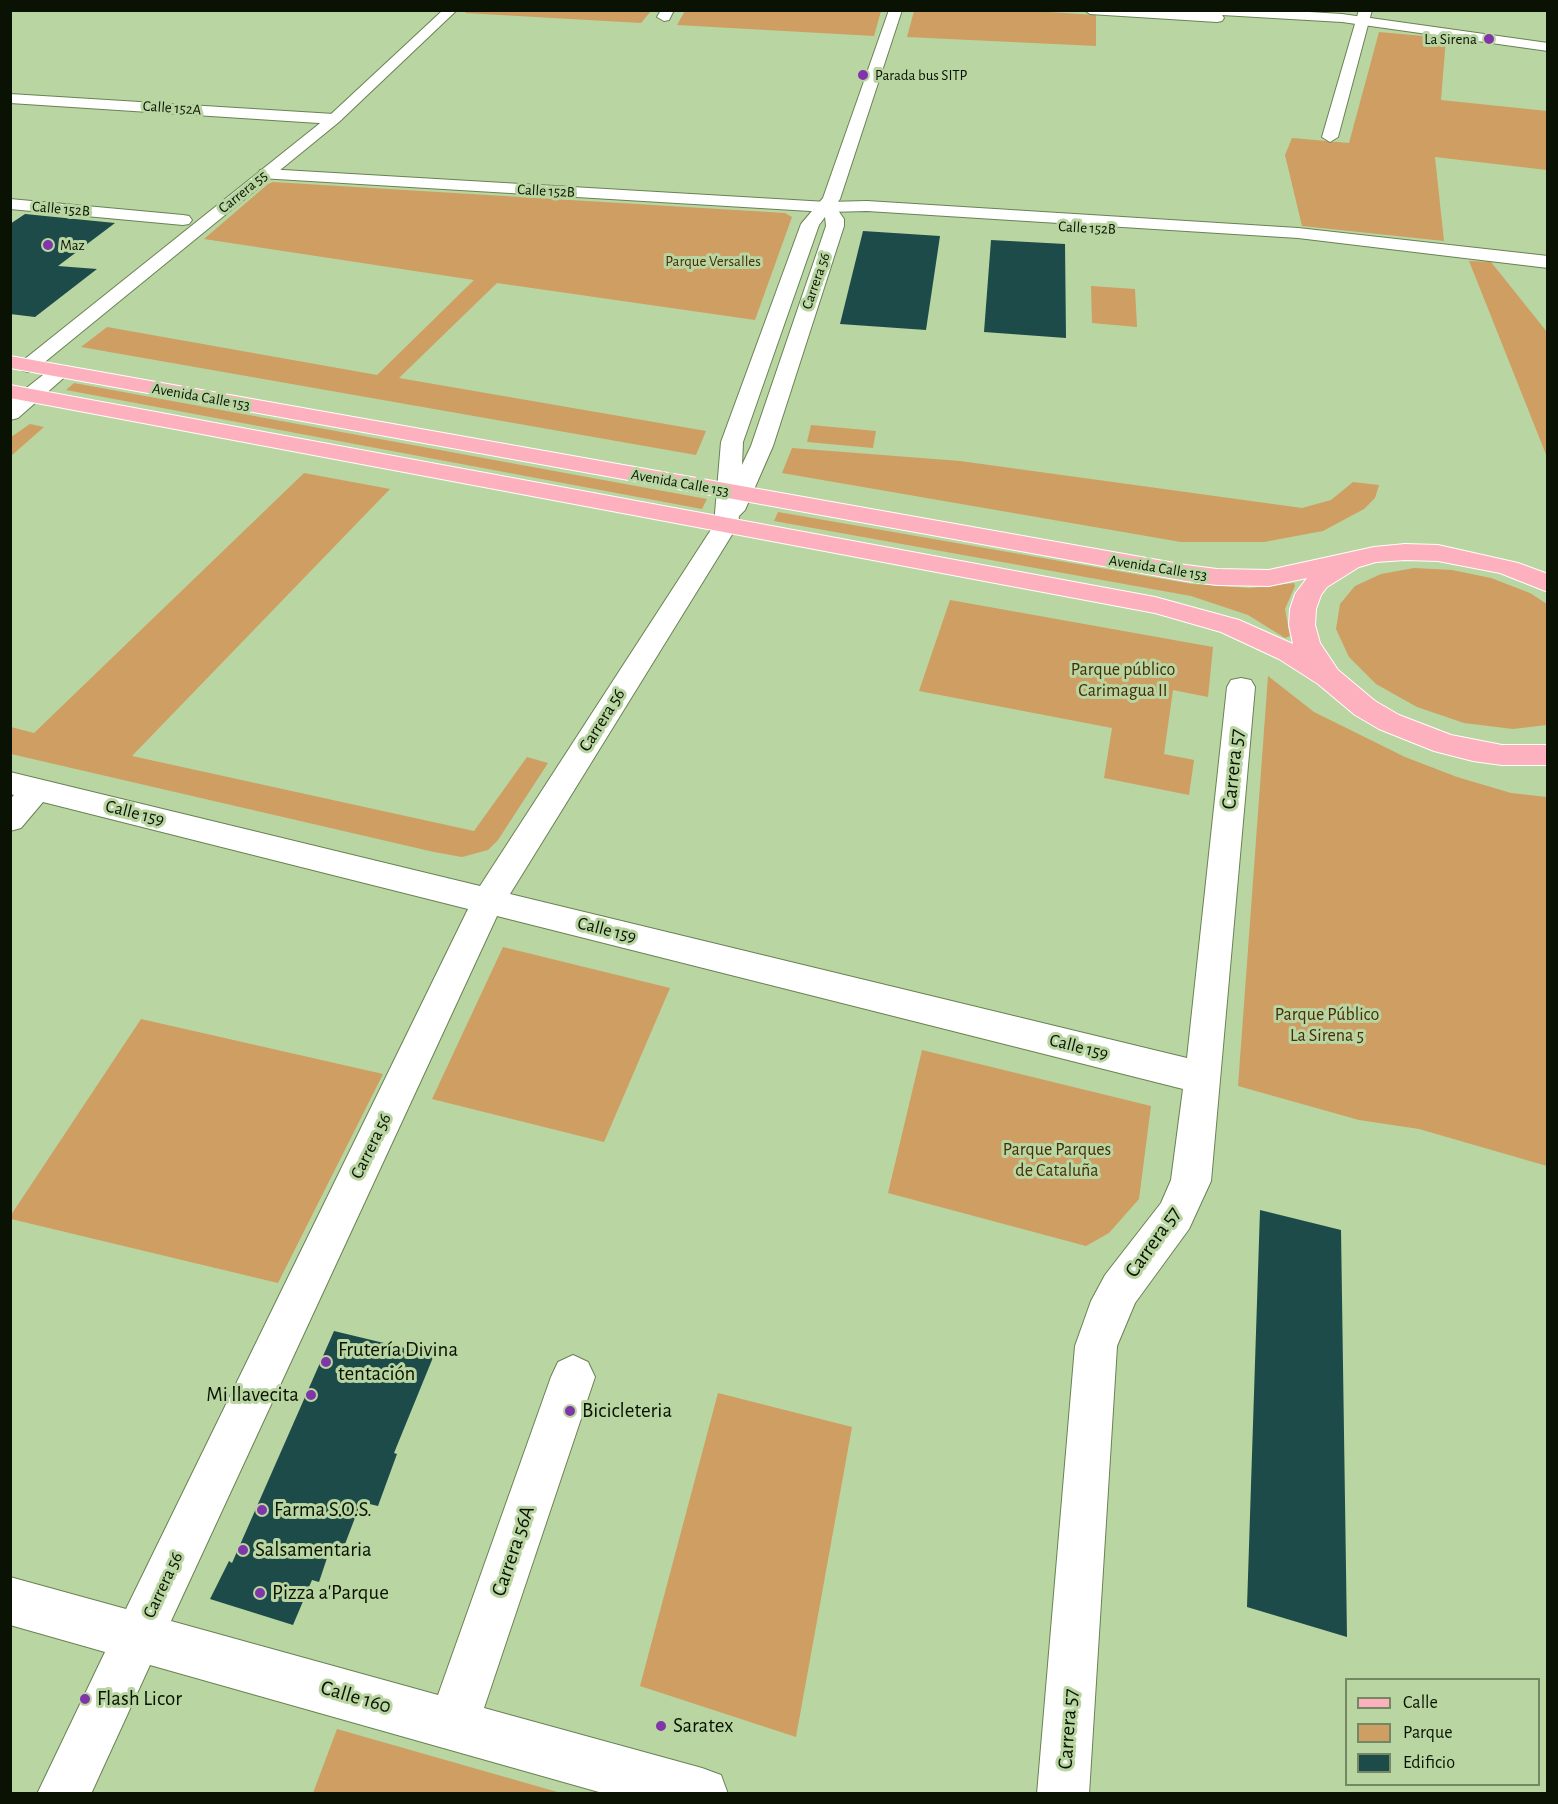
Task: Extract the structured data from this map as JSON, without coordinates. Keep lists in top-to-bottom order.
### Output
{
  "streets": {
    "main road": ["Avenida Calle 153"],
    "street": [
      "Calle 152A",
      "Calle 152B",
      "Carrera 55",
      "Carrera 56",
      "Carrera 57",
      "Calle 159",
      "Carrera 56A",
      "Calle 160"
    ]
  },
  "crossings": [
    ["Calle 152A", "Carrera 55"],
    ["Calle 152B", "Carrera 55"],
    ["Calle 152B", "Carrera 56"],
    ["Carrera 55", "Avenida Calle 153"],
    ["Carrera 56", "Avenida Calle 153"],
    ["Carrera 56", "Calle 159"],
    ["Carrera 56", "Calle 160"],
    ["Carrera 57", "Calle 159"],
    ["Carrera 56A", "Calle 160"]
  ],
  "parks": [
    "Parque Versalles",
    "Parque público Carimagua II",
    "Parque Público La Sirena 5",
    "Parque Parques de Cataluña"
  ],
  "places": [
    "La Sirena",
    "Parada bus SITP",
    "Maz",
    "Frutería Divina tentación",
    "Mi llavecita",
    "Bicicleteria",
    "Farma S.O.S.",
    "Salsamentaria",
    "Pizza a'Parque",
    "Flash Licor",
    "Saratex"
  ],
  "legend": ["Calle", "Parque", "Edificio"]
}
